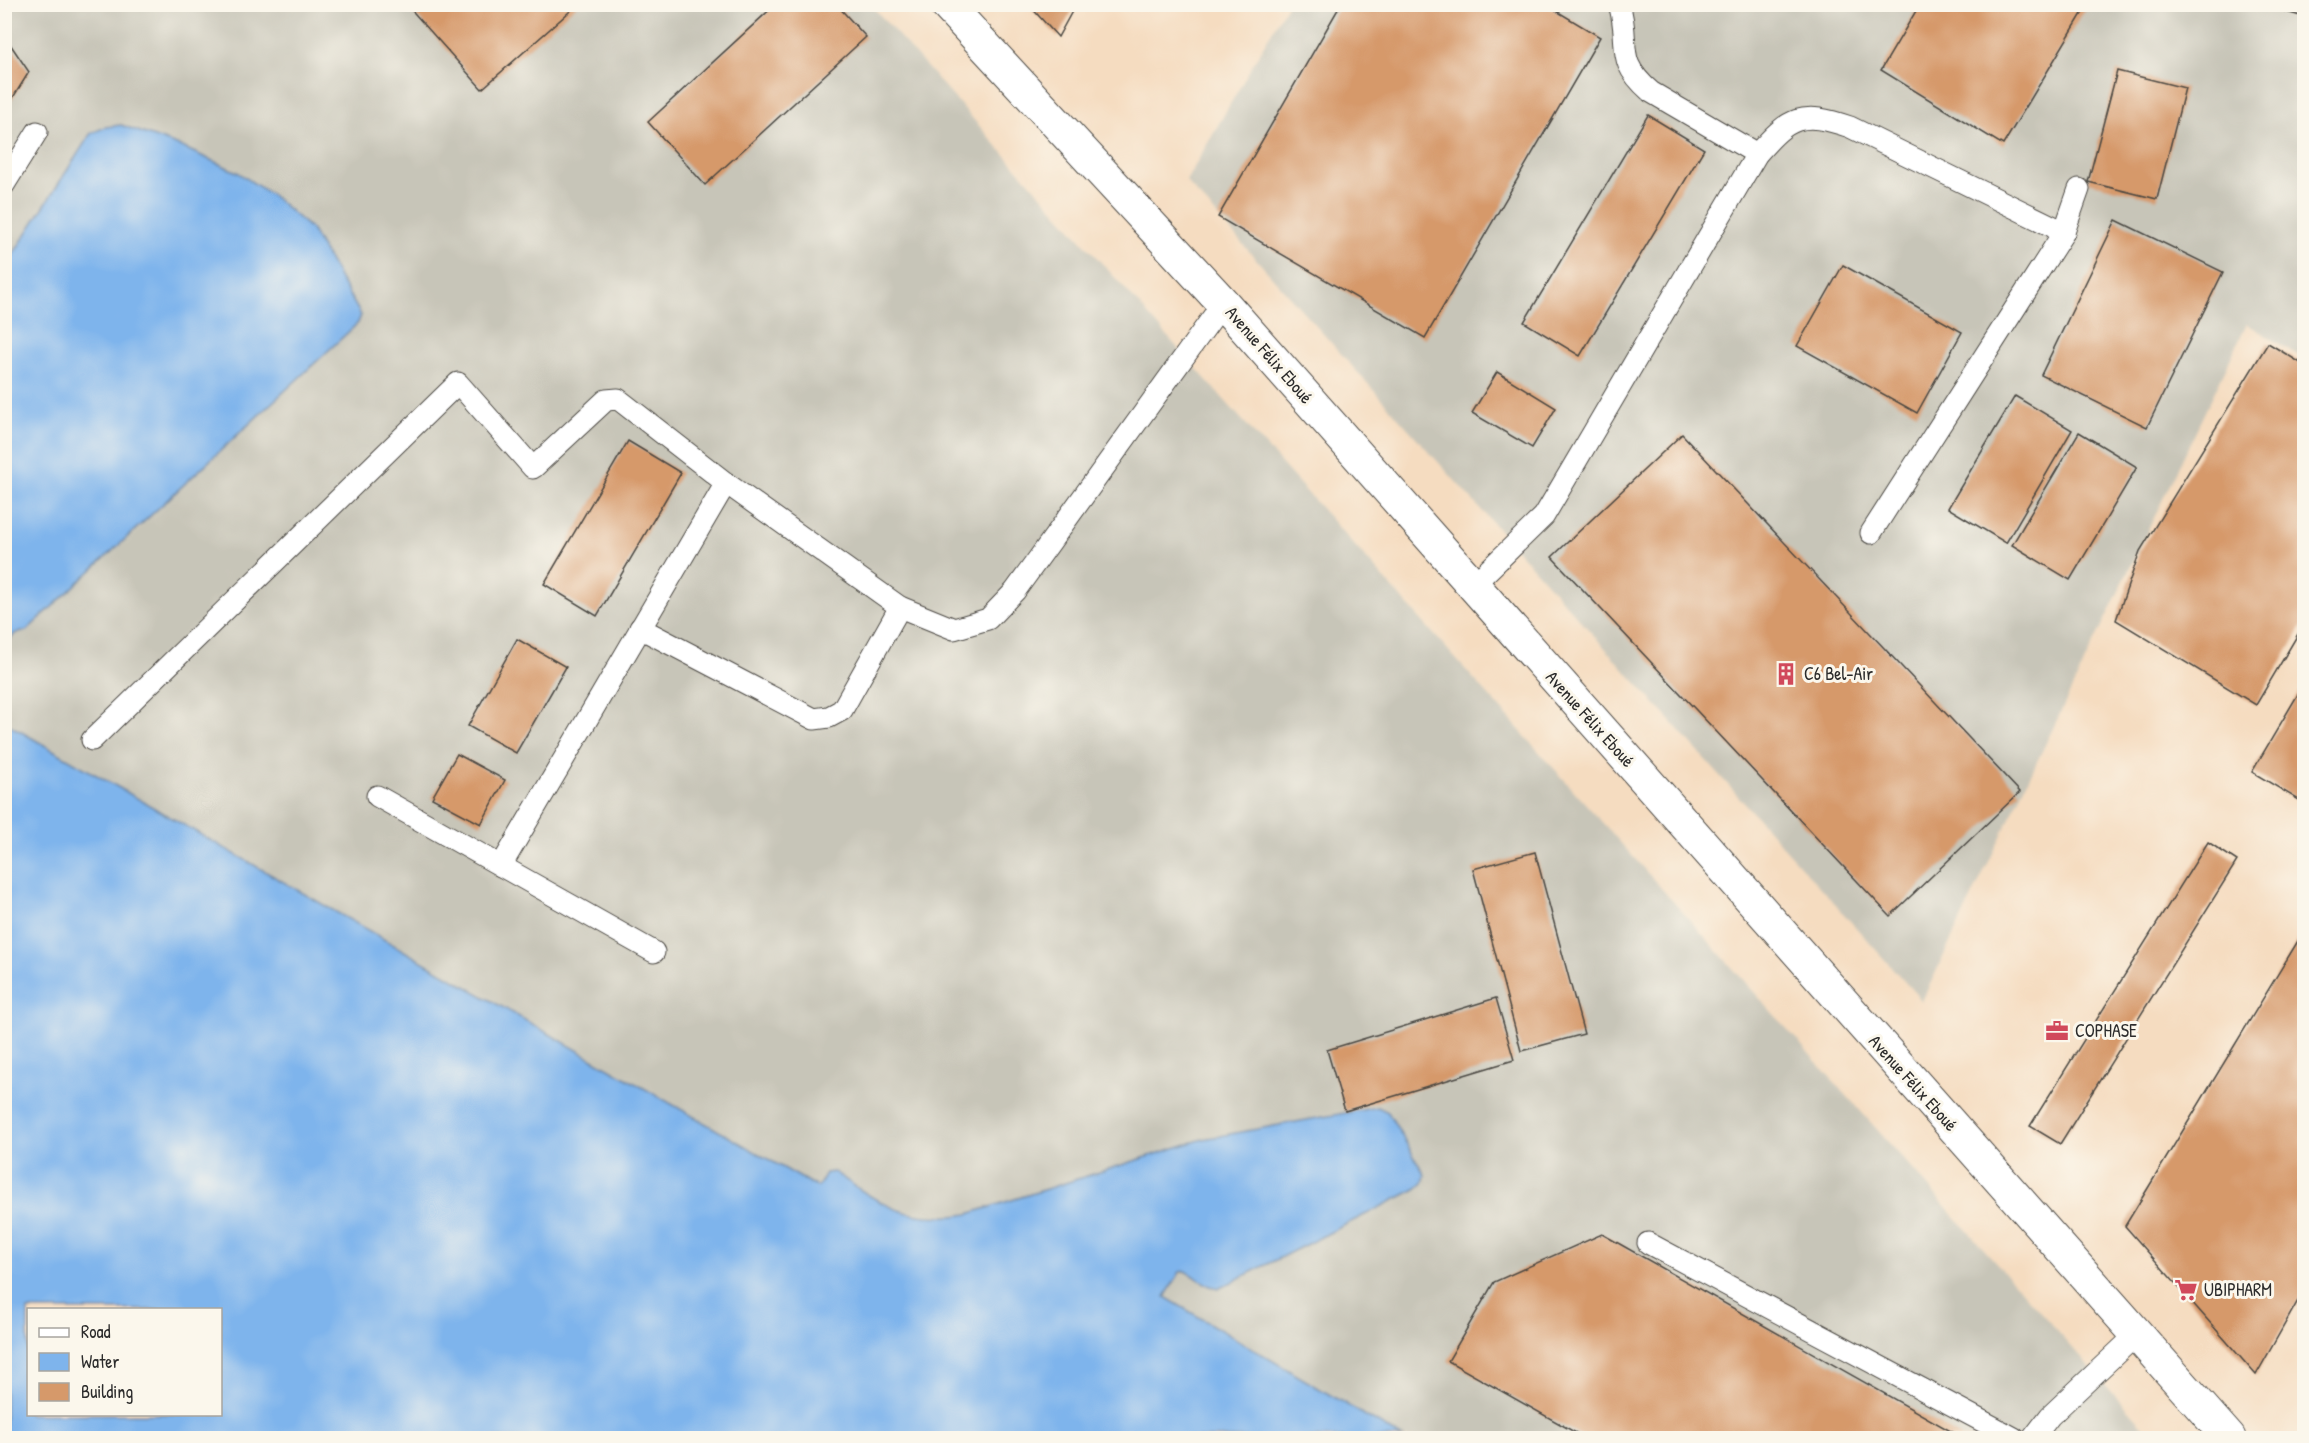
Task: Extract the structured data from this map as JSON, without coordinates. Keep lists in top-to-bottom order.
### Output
{
  "streets": {
    "street": ["Avenue Félix Eboué"]
  },
  "places": {
    "building": ["C6 Bel-Air"],
    "office": ["COPHASE"],
    "supermarket": ["UBIPHARM"]
  },
  "legend": ["Road", "Water", "Building"]
}
